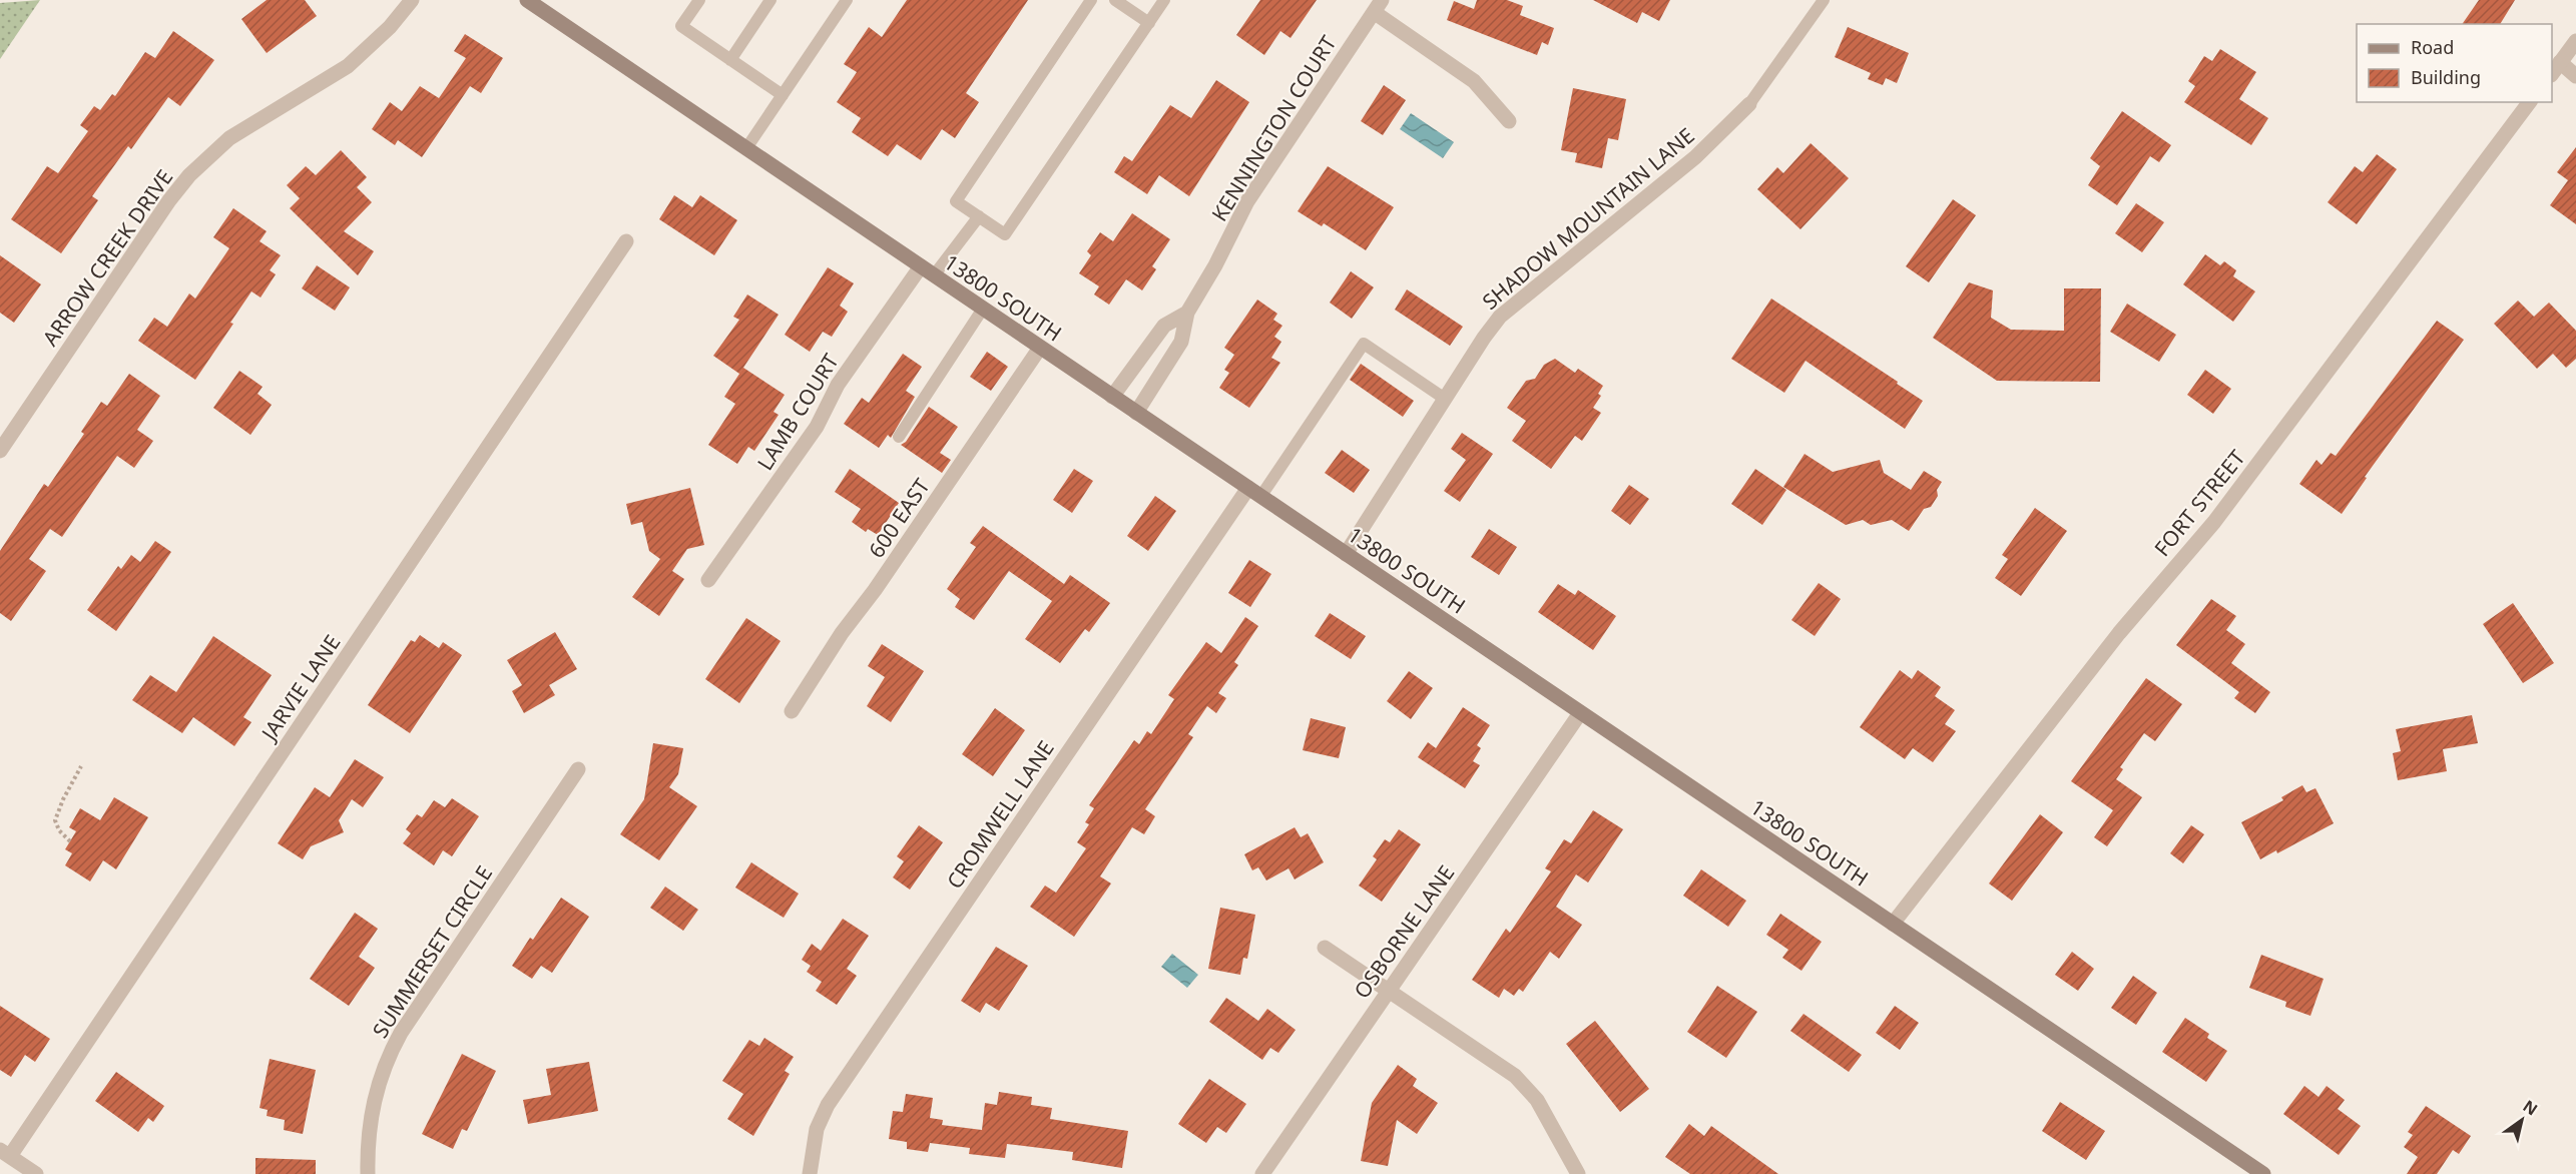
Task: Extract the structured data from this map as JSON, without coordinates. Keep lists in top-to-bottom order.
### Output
{
  "streets": {
    "main road": ["13800 SOUTH"],
    "street": [
      "KENNINGTON COURT",
      "SHADOW MOUNTAIN LANE",
      "ARROW CREEK DRIVE",
      "LAMB COURT",
      "FORT STREET",
      "600 EAST",
      "JARVIE LANE",
      "CROMWELL LANE",
      "OSBORNE LANE",
      "SUMMERSET CIRCLE"
    ]
  },
  "crossings": [
    ["KENNINGTON COURT", "13800 SOUTH"],
    ["SHADOW MOUNTAIN LANE", "13800 SOUTH"],
    ["13800 SOUTH", "LAMB COURT"],
    ["13800 SOUTH", "FORT STREET"],
    ["13800 SOUTH", "600 EAST"],
    ["13800 SOUTH", "CROMWELL LANE"],
    ["13800 SOUTH", "OSBORNE LANE"]
  ],
  "legend": ["Road", "Building"],
  "north": "top right"
}
